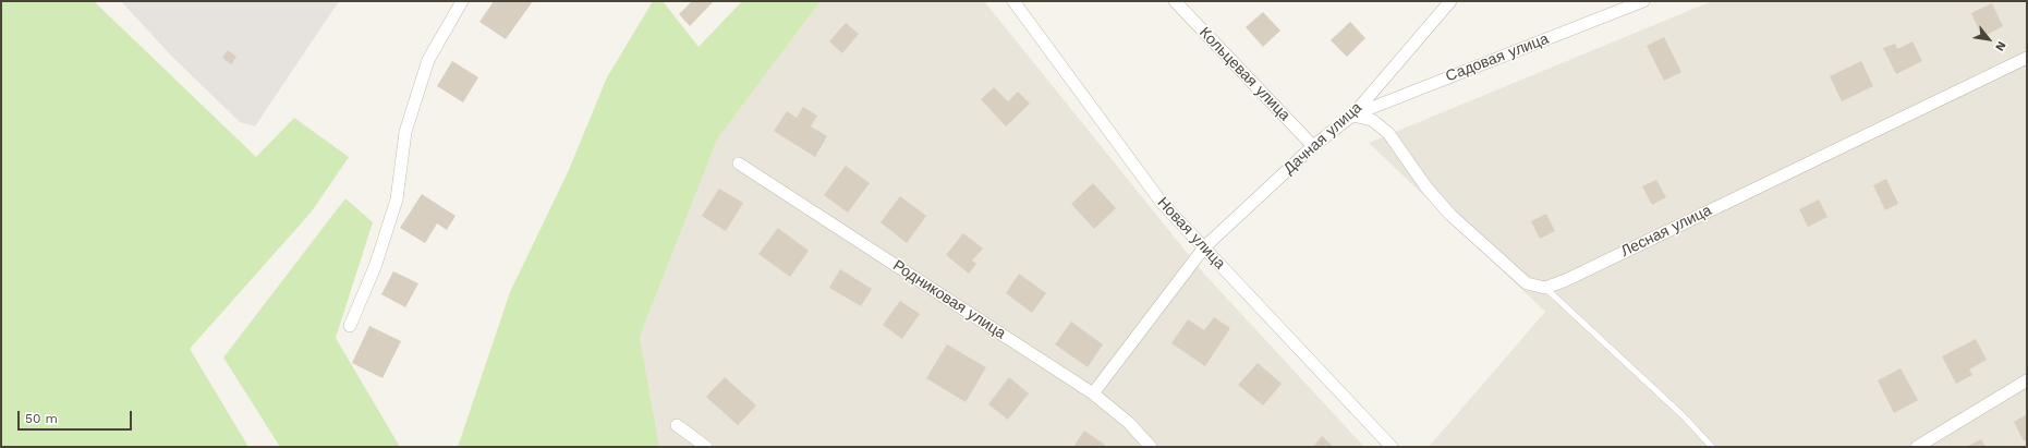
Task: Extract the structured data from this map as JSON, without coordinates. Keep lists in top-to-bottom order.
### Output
{
  "streets": {
    "street": [
      "Садовая улица",
      "Кольцевая улица",
      "Дачная улица",
      "Лесная улица",
      "Новая улица",
      "Родниковая улица"
    ]
  },
  "crossings": [
    ["Садовая улица", "Дачная улица"],
    ["Кольцевая улица", "Дачная улица"],
    ["Дачная улица", "Новая улица"],
    ["Дачная улица", "Родниковая улица"]
  ],
  "scale_bar": "50 m",
  "north": "bottom right"
}
